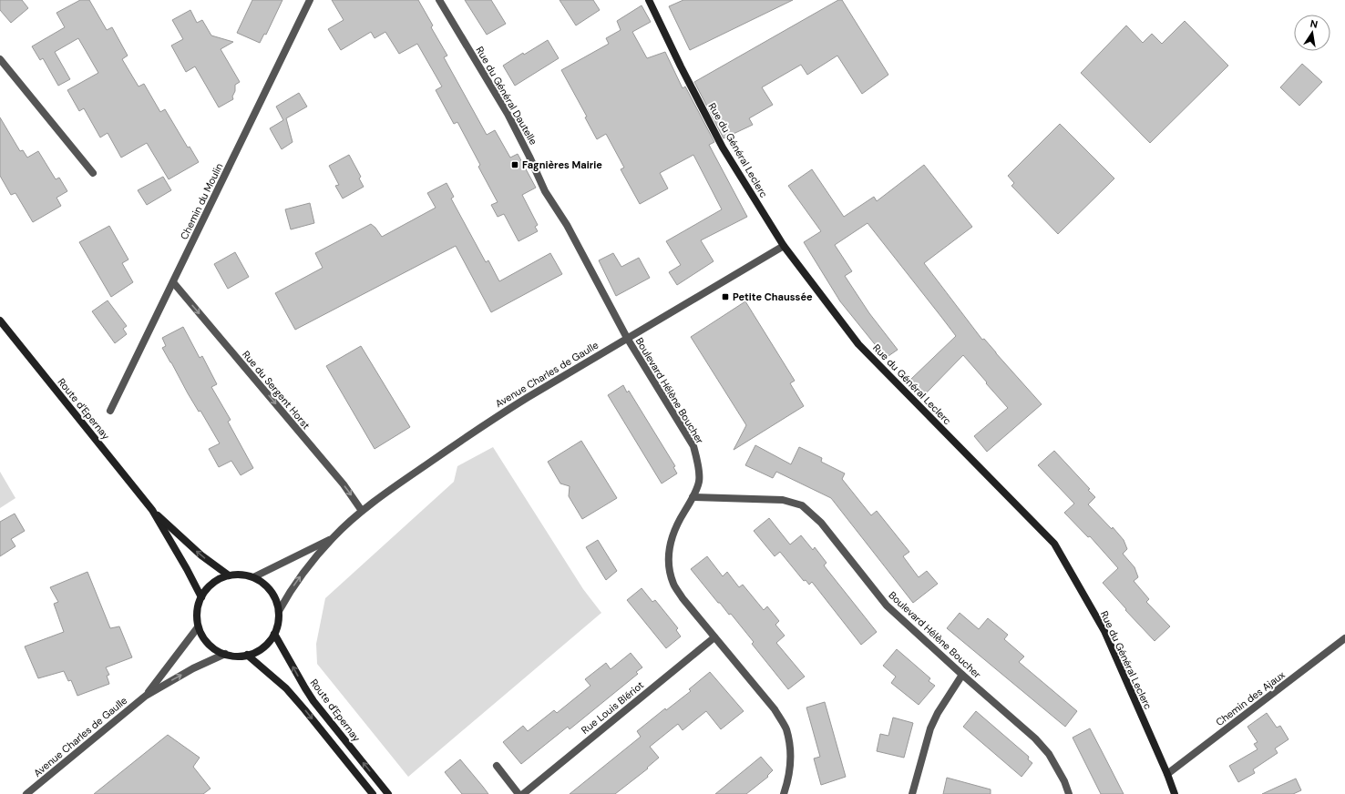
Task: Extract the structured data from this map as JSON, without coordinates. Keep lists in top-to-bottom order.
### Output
{
  "streets": {
    "main road": ["Rue du Général Leclerc", "Route d'Epernay"],
    "street": [
      "Rue du Général Dautelle",
      "Chemin du Moulin",
      "Avenue Charles de Gaulle",
      "Rue du Sergent Horst",
      "Boulevard Hélène Boucher",
      "Chemin des Ajaux",
      "Rue Louis Blériot"
    ]
  },
  "crossings": [
    ["Rue du Général Dautelle", "Avenue Charles de Gaulle"],
    ["Rue du Général Dautelle", "Boulevard Hélène Boucher"],
    ["Rue du Général Leclerc", "Avenue Charles de Gaulle"],
    ["Rue du Général Leclerc", "Chemin des Ajaux"],
    ["Chemin du Moulin", "Rue du Sergent Horst"],
    ["Avenue Charles de Gaulle", "Rue du Sergent Horst"],
    ["Avenue Charles de Gaulle", "Boulevard Hélène Boucher"],
    ["Avenue Charles de Gaulle", "Route d'Epernay"],
    ["Boulevard Hélène Boucher", "Rue Louis Blériot"]
  ],
  "one_way": ["Rue du Sergent Horst"],
  "places": {
    "transit": ["Fagnières Mairie", "Petite Chaussée"]
  },
  "north": "top"
}
